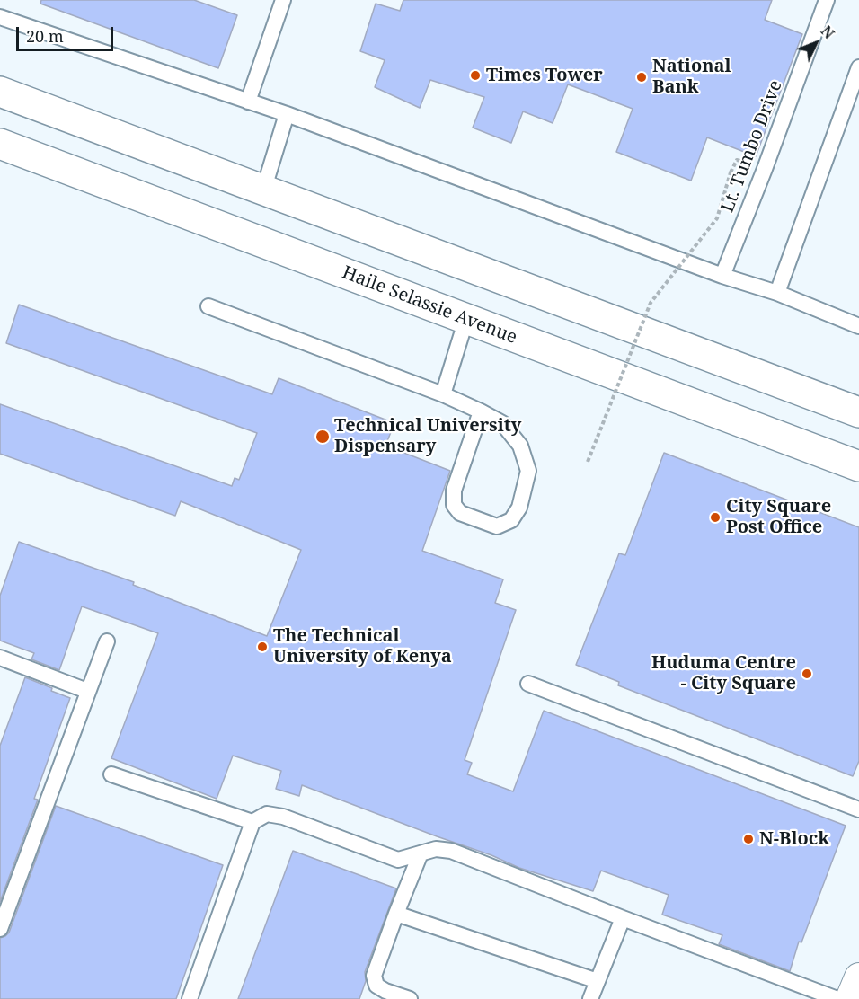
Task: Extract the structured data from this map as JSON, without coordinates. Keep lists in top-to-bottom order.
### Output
{
  "streets": {
    "main road": ["Haile Selassie Avenue"],
    "lane": ["Lt. Tumbo Drive"]
  },
  "places": [
    "Times Tower",
    "National Bank",
    "Technical University Dispensary",
    "City Square Post Office",
    "The Technical University of Kenya",
    "Huduma Centre - City Square",
    "N-Block"
  ],
  "scale_bar": "20 m",
  "north": "top right"
}
